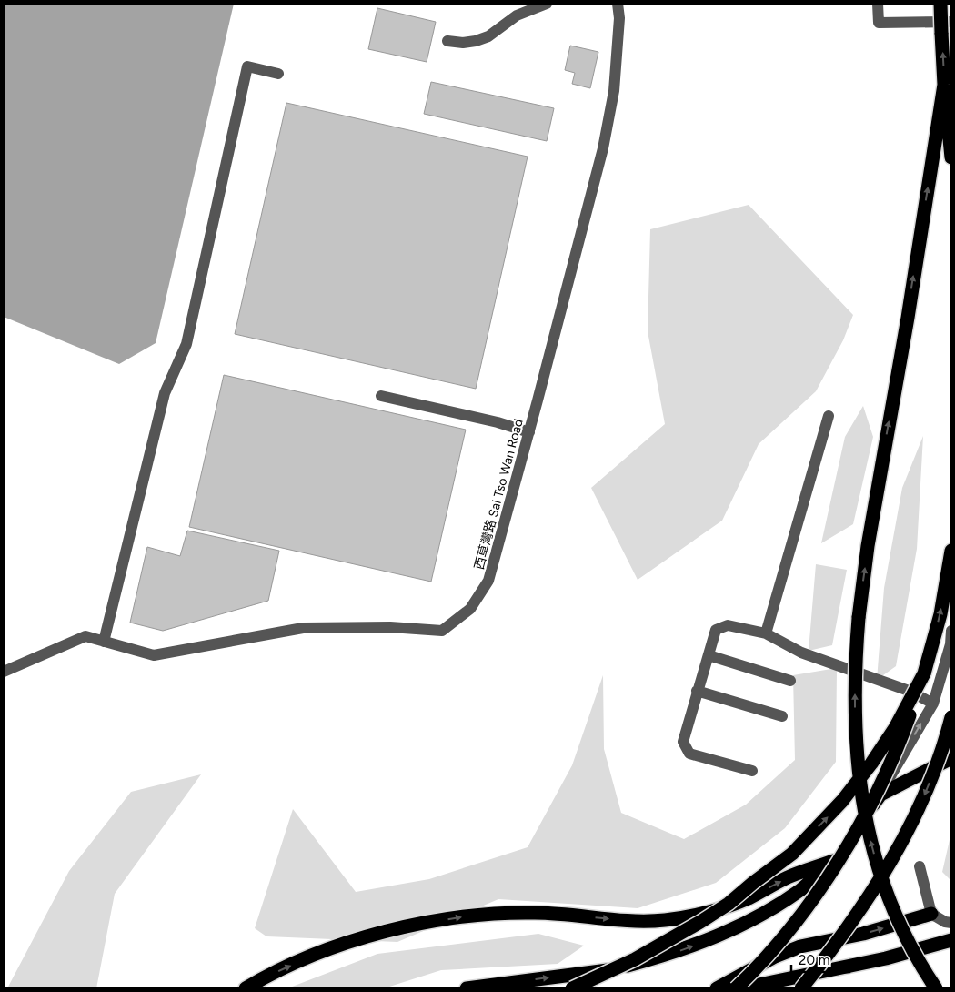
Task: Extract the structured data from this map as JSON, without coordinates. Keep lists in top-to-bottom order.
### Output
{
  "streets": {
    "street": ["西草灣路 Sai Tso Wan Road"]
  },
  "scale_bar": "20 m"
}
